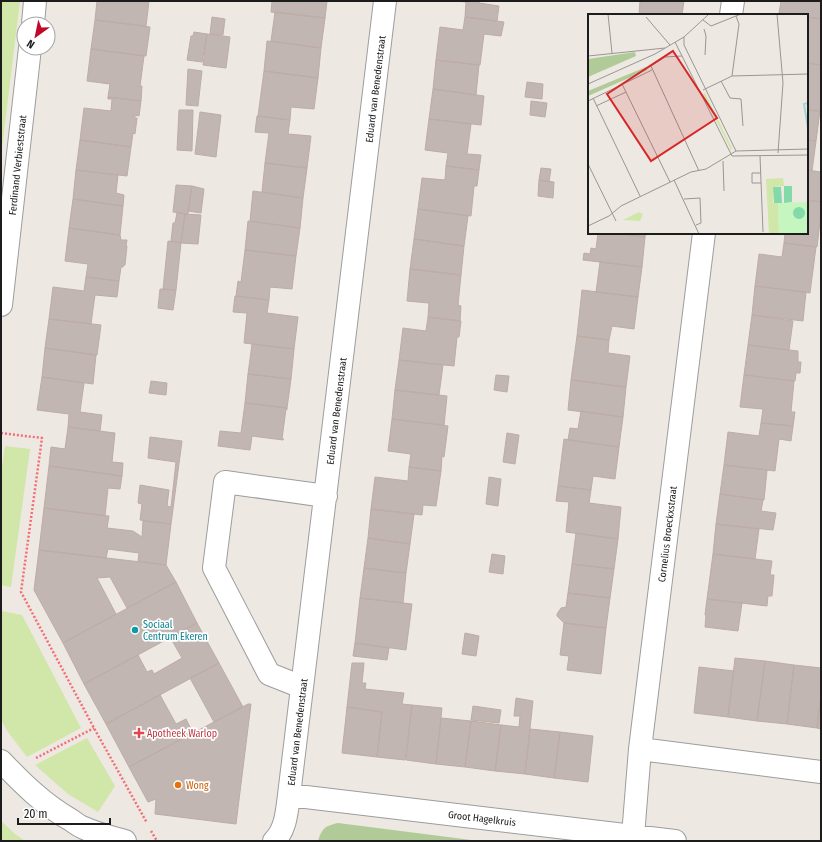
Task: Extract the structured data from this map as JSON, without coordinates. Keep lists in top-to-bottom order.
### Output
{
  "streets": {
    "street": [
      "Eduard van Benedenstraat",
      "Ferdinand Verbieststraat",
      "Cornelius Broeckxstraat",
      "Groot Hagelkruis"
    ]
  },
  "crossings": [
    ["Eduard van Benedenstraat", "Groot Hagelkruis"],
    ["Cornelius Broeckxstraat", "Groot Hagelkruis"]
  ],
  "places": {
    "other": ["Sociaal Centrum Ekeren", "Wong"],
    "health": ["Apotheek Warlop"]
  },
  "scale_bar": "20 m",
  "north": "bottom left"
}
